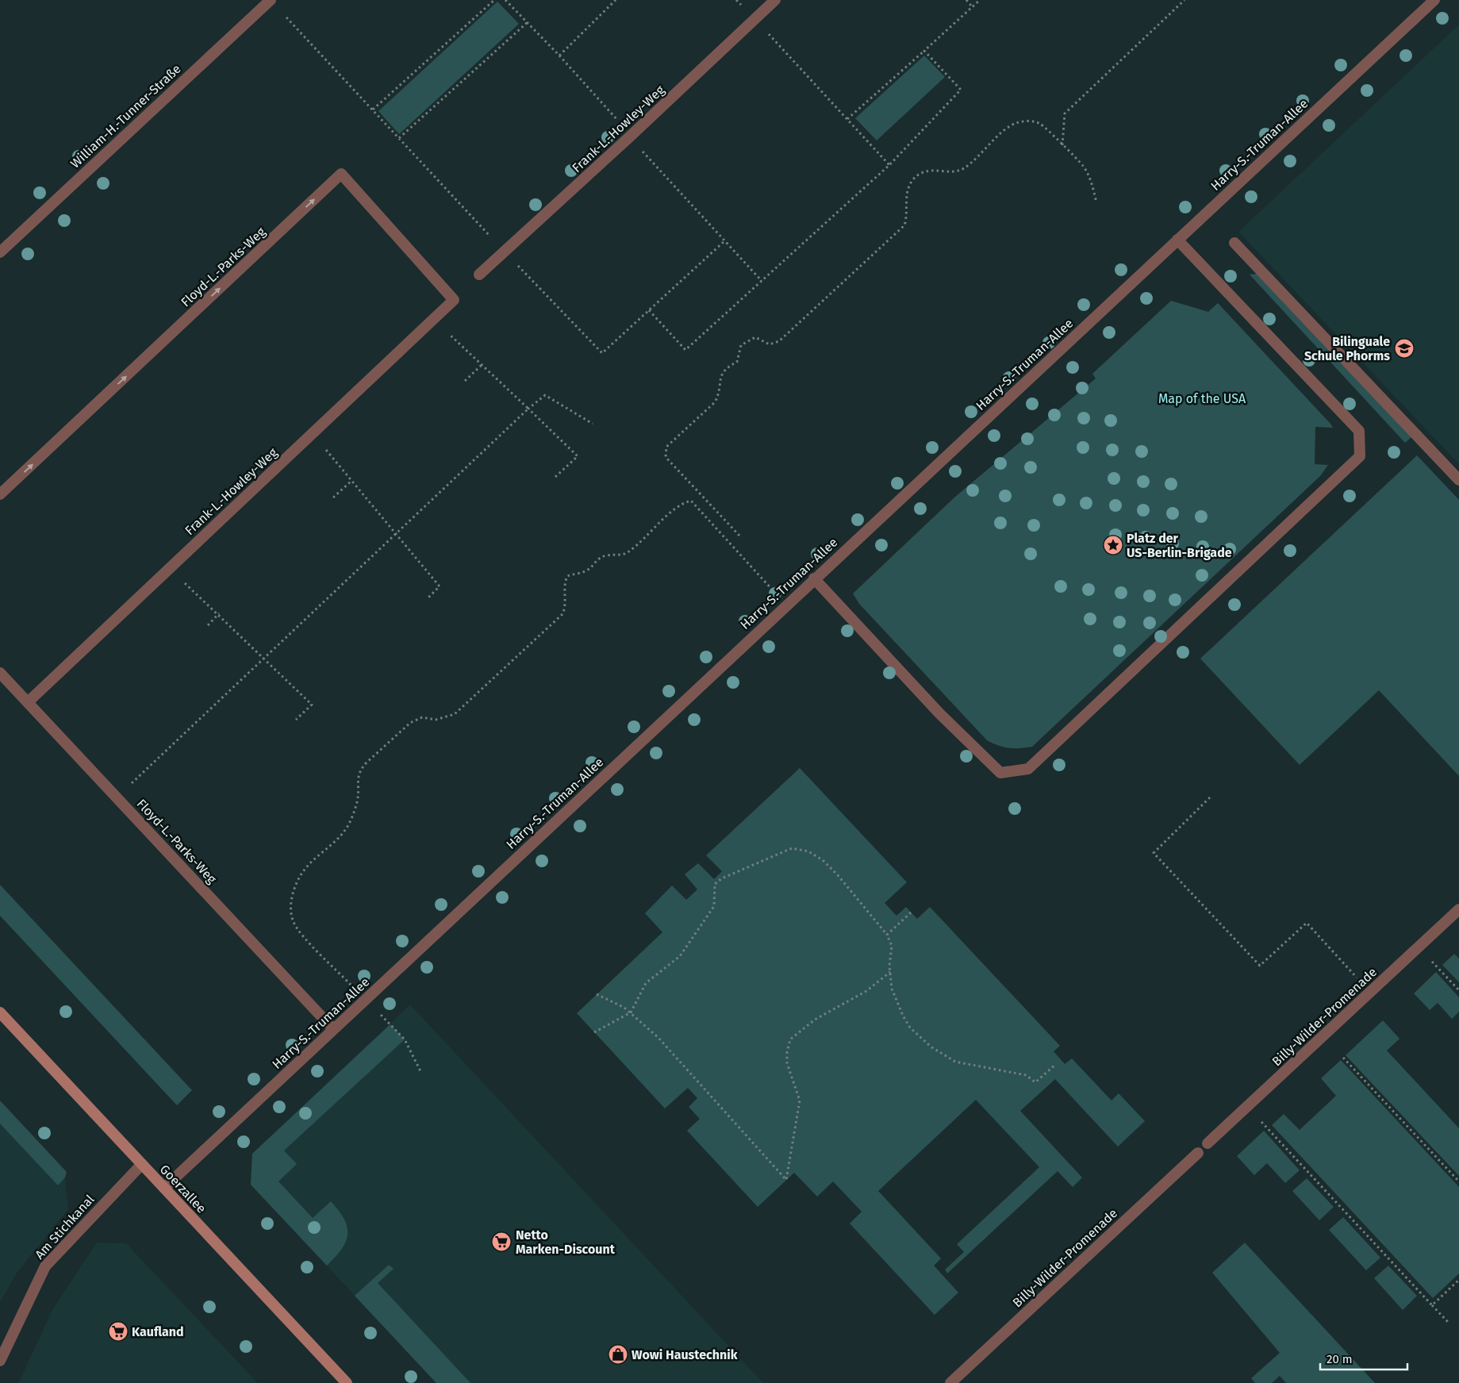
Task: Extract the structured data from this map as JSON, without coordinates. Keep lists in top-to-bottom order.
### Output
{
  "streets": {
    "main road": ["Goerzallee"],
    "street": [
      "William-H.-Tunner-Straße",
      "Frank-L.-Howley-Weg",
      "Harry-S.-Truman-Allee",
      "Floyd-L.-Parks-Weg",
      "Billy-Wilder-Promenade",
      "Am Stichkanal"
    ]
  },
  "crossings": [
    ["Frank-L.-Howley-Weg", "Floyd-L.-Parks-Weg"],
    ["Harry-S.-Truman-Allee", "Floyd-L.-Parks-Weg"],
    ["Harry-S.-Truman-Allee", "Goerzallee"],
    ["Goerzallee", "Am Stichkanal"]
  ],
  "parks": ["Map of the USA"],
  "places": {
    "school or university": ["Bilinguale Schule Phorms"],
    "place": ["Platz der US-Berlin-Brigade"],
    "supermarket": ["Netto Marken-Discount", "Kaufland"],
    "shop": ["Wowi Haustechnik"]
  },
  "scale_bar": "20 m"
}
